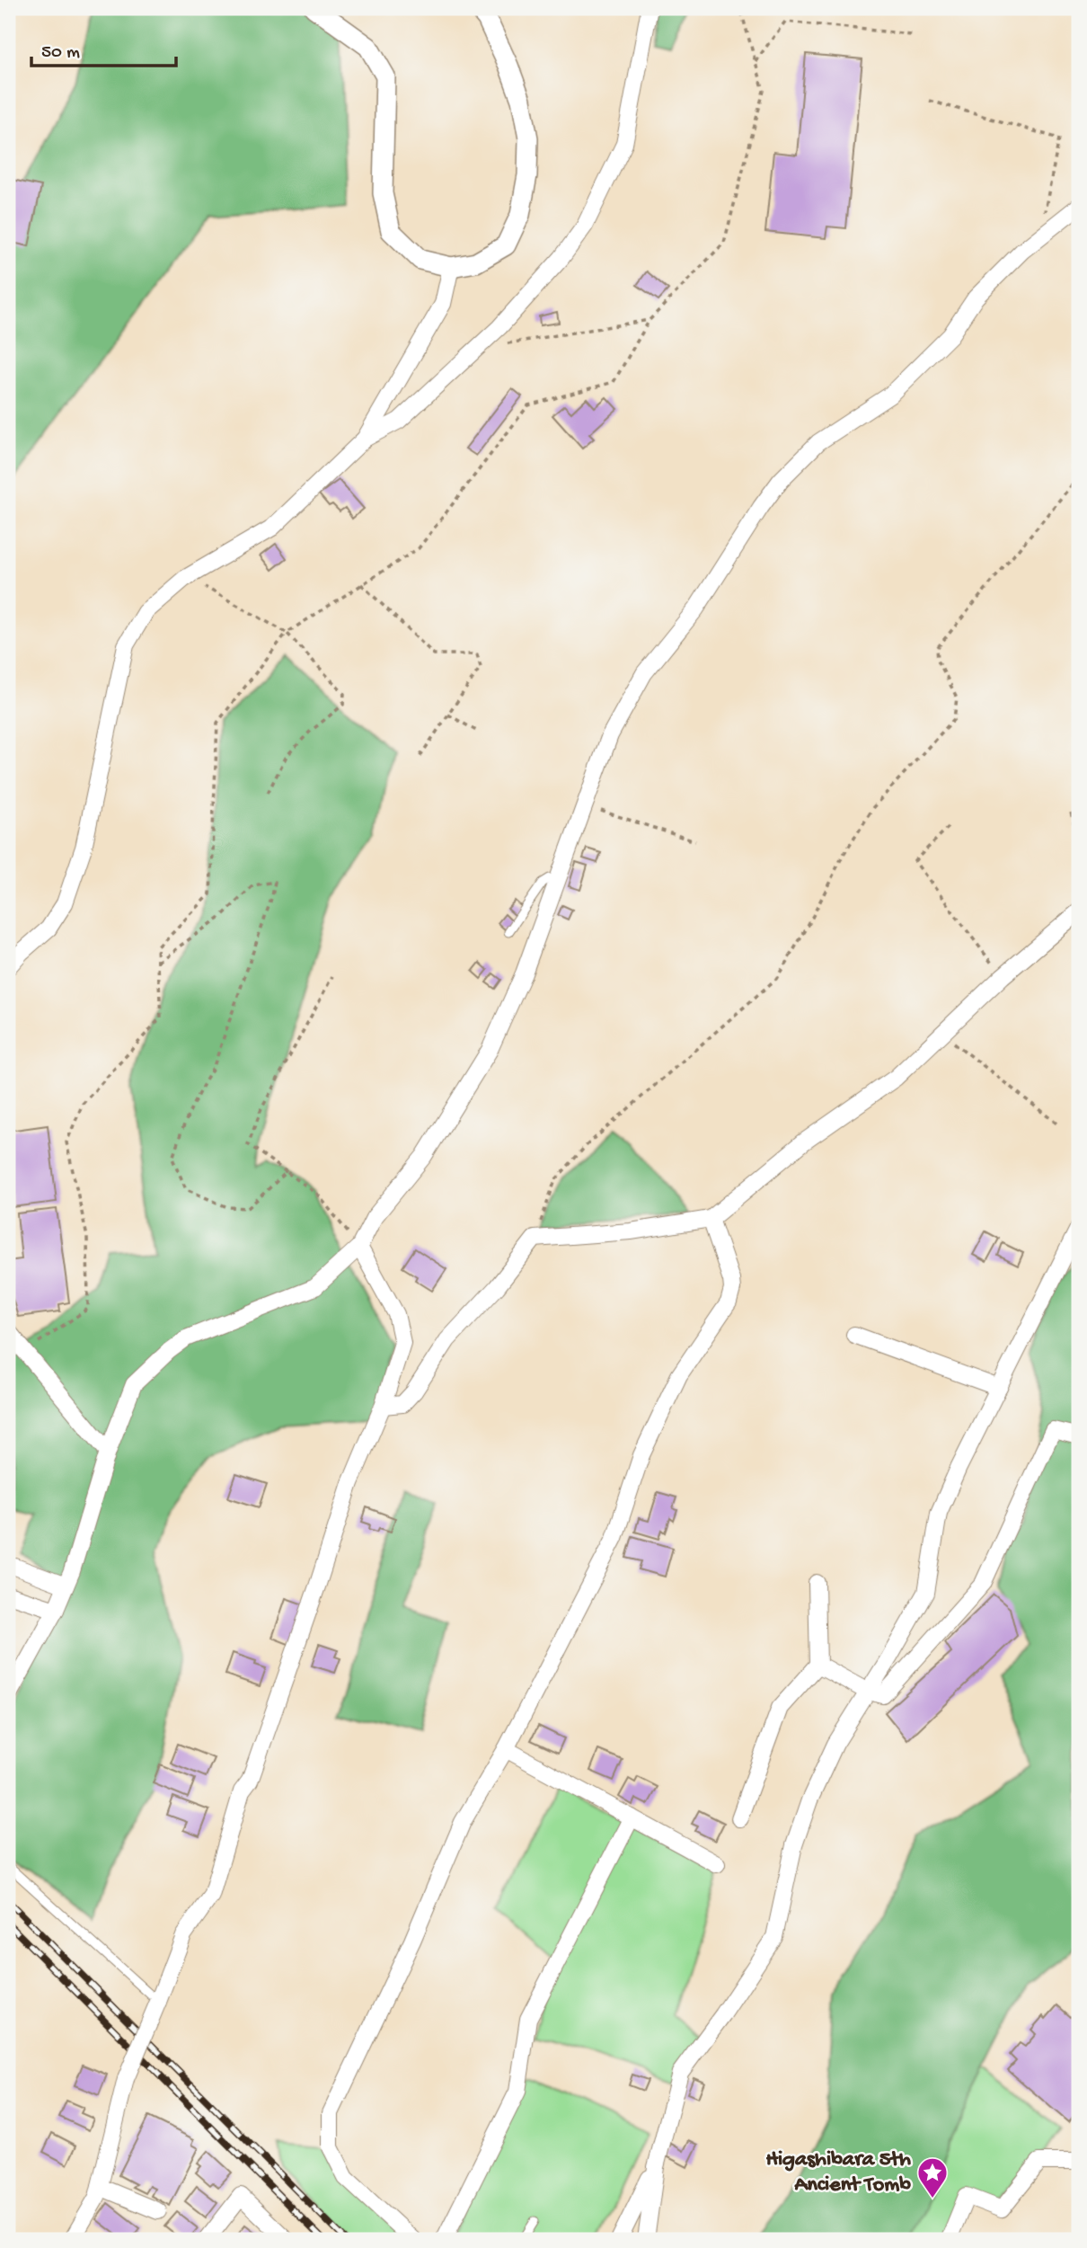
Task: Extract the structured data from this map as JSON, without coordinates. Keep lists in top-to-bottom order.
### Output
{
  "places": {
    "place": ["Higashibara 5th Ancient Tomb"]
  },
  "scale_bar": "50 m"
}
